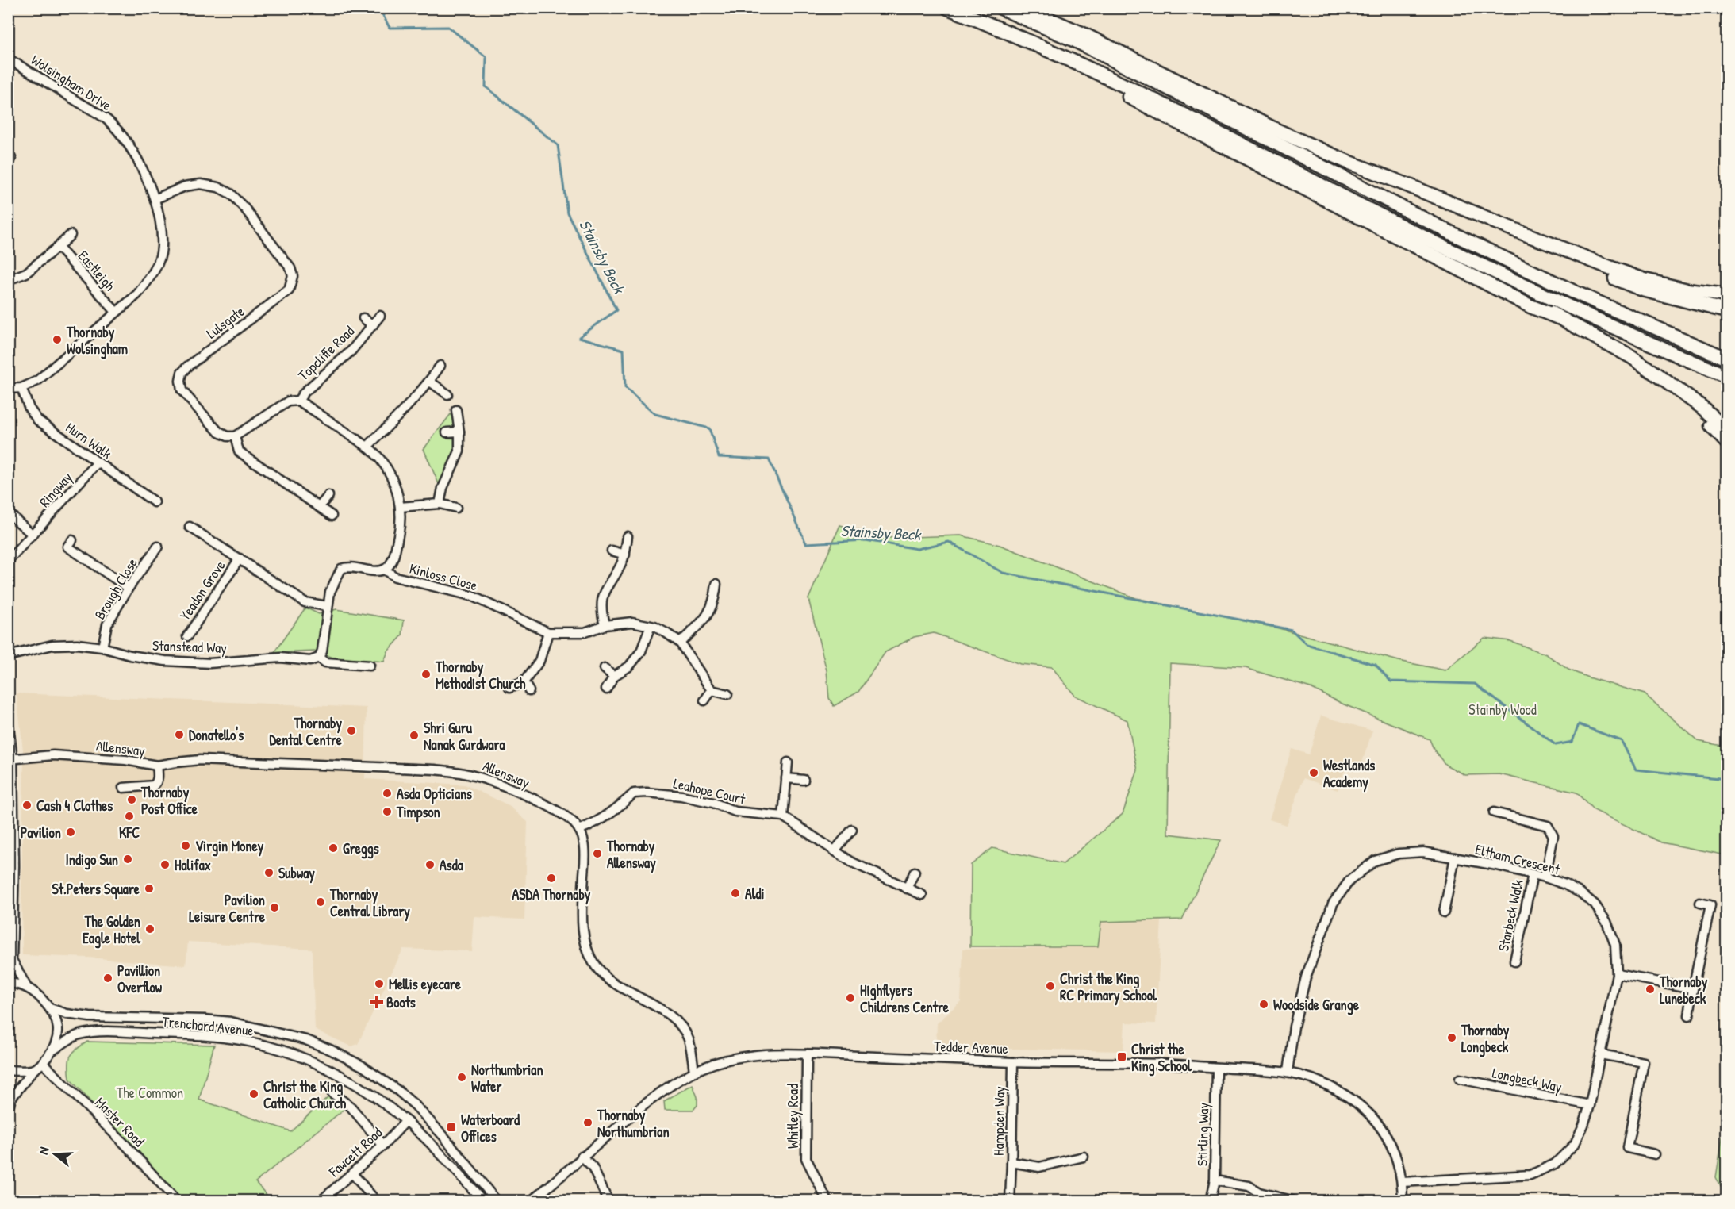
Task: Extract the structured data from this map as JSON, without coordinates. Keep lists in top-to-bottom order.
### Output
{
  "streets": {
    "street": [
      "Wolsingham Drive",
      "Eastleigh",
      "Lulsgate",
      "Topcliffe Road",
      "Hurn Walk",
      "Ringway",
      "Kinloss Close",
      "Brough Close",
      "Yeadon Grove",
      "Stanstead Way",
      "Allensway",
      "Leahope Court",
      "Eltham Crescent",
      "Starbeck Walk",
      "Trenchard Avenue",
      "Tedder Avenue",
      "Longbeck Way",
      "Whitley Road",
      "Hampden Way",
      "Master Road",
      "Stirling Way",
      "Fawcett Road"
    ]
  },
  "crossings": [
    ["Wolsingham Drive", "Eastleigh"],
    ["Wolsingham Drive", "Lulsgate"],
    ["Wolsingham Drive", "Hurn Walk"],
    ["Lulsgate", "Topcliffe Road"],
    ["Topcliffe Road", "Kinloss Close"],
    ["Hurn Walk", "Ringway"],
    ["Brough Close", "Stanstead Way"],
    ["Allensway", "Leahope Court"],
    ["Eltham Crescent", "Starbeck Walk"],
    ["Eltham Crescent", "Tedder Avenue"],
    ["Eltham Crescent", "Longbeck Way"],
    ["Trenchard Avenue", "Fawcett Road"],
    ["Tedder Avenue", "Whitley Road"],
    ["Tedder Avenue", "Hampden Way"],
    ["Tedder Avenue", "Stirling Way"]
  ],
  "water": ["Stainsby Beck"],
  "parks": ["Stainby Wood", "The Common"],
  "places": {
    "other": [
      "Thornaby Wolsingham",
      "Thornaby Methodist Church",
      "Thornaby Dental Centre",
      "Donatello's",
      "Shri Guru Nanak Gurdwara",
      "Westlands Academy",
      "Asda Opticians",
      "Thornaby Post Office",
      "Cash 4 Clothes",
      "Timpson",
      "KFC",
      "Pavilion",
      "Virgin Money",
      "Greggs",
      "Thornaby Allensway",
      "Indigo Sun",
      "Halifax",
      "Asda",
      "Subway",
      "ASDA Thornaby",
      "St.Peters Square",
      "Aldi",
      "Thornaby Central Library",
      "Pavilion Leisure Centre",
      "The Golden Eagle Hotel",
      "Pavillion Overflow",
      "Mellis eyecare",
      "Christ the King RC Primary School",
      "Thornaby Lunebeck",
      "Highflyers Childrens Centre",
      "Woodside Grange",
      "Thornaby Longbeck",
      "Northumbrian Water",
      "Christ the King Catholic Church",
      "Thornaby Northumbrian"
    ],
    "health": ["Boots"],
    "transit": ["Christ the King School", "Waterboard Offices"]
  },
  "north": "left"
}
